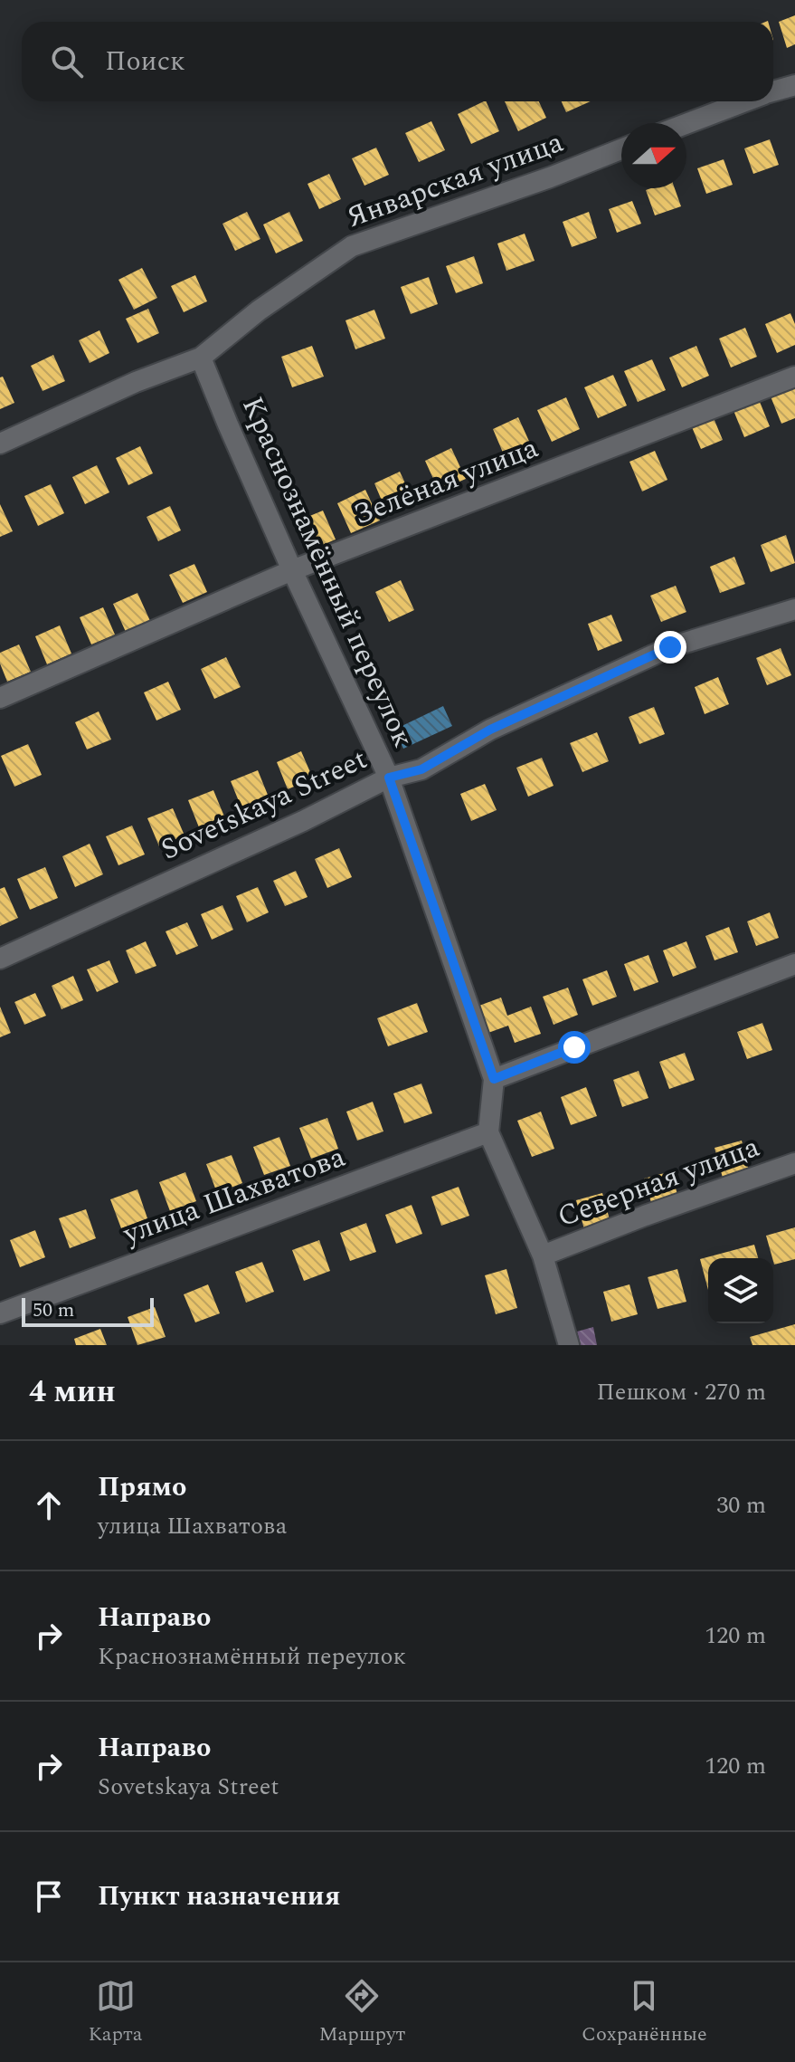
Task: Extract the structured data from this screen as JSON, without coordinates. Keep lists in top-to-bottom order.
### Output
{
  "streets": {
    "street": [
      "Январская улица",
      "Зелёная улица",
      "Краснознамённый переулок",
      "Sovetskaya Street",
      "Северная улица",
      "улица Шахватова"
    ]
  },
  "crossings": [
    ["Январская улица", "Краснознамённый переулок"],
    ["Зелёная улица", "Краснознамённый переулок"],
    ["Краснознамённый переулок", "Sovetskaya Street"],
    ["Краснознамённый переулок", "Северная улица"],
    ["Краснознамённый переулок", "улица Шахватова"]
  ],
  "scale_bar": "50 m",
  "north": "right",
  "page": {
    "search": "Поиск",
    "scale": "50 m",
    "heading": ["4 мин", "Пешком · 270 m"],
    "list": [
      ["Прямо", "улица Шахватова", "30 m"],
      ["Направо", "Краснознамённый переулок", "120 m"],
      ["Направо", "Sovetskaya Street", "120 m"],
      "Пункт назначения"
    ],
    "nav": ["Карта", "Маршрут", "Сохранённые"]
  }
}
